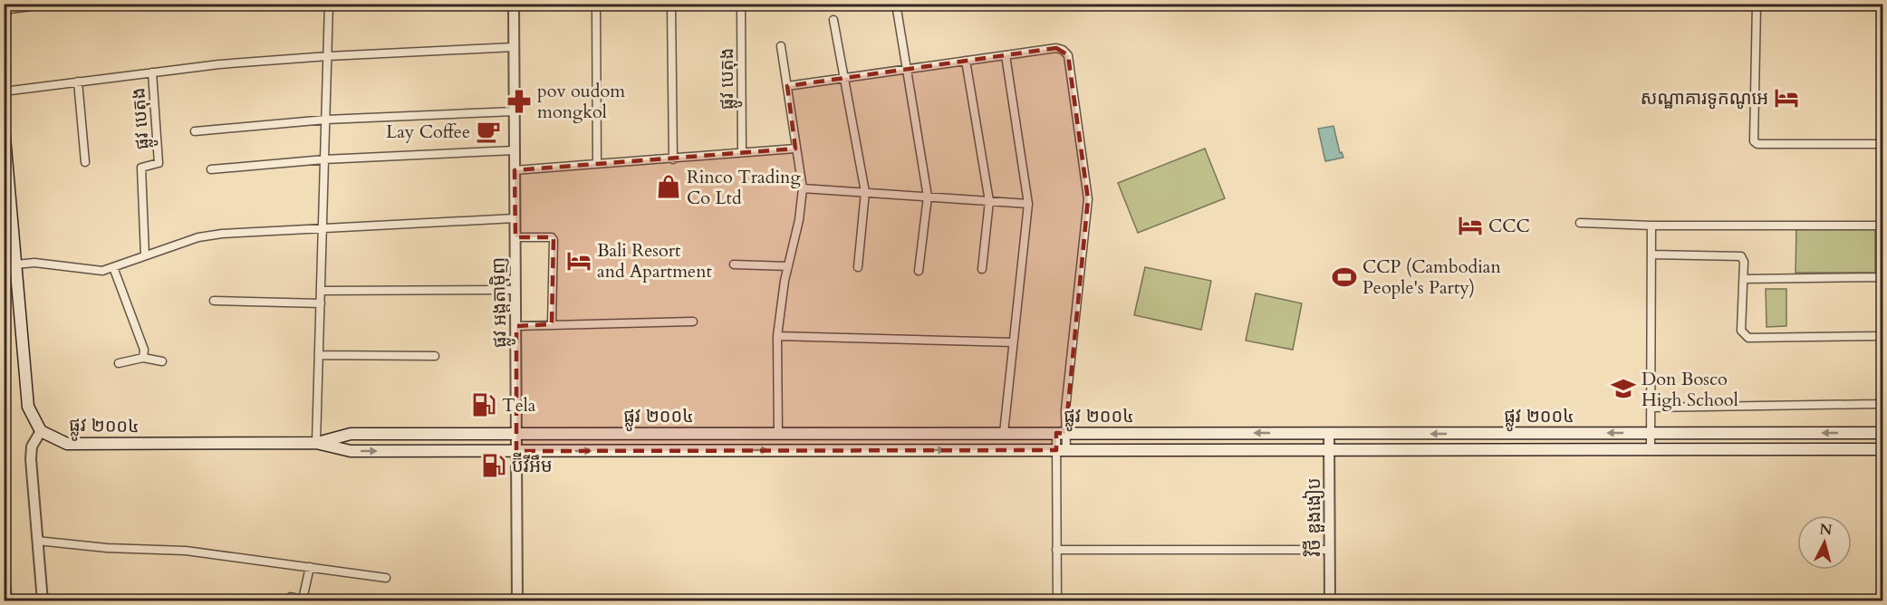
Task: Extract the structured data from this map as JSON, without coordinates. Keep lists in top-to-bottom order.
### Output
{
  "streets": {
    "main road": ["ផ្លូវ ២០០៤"],
    "street": ["ផ្លូវ បេតុង", "ផ្លូវ អង្តតាម៉ិញ", "វិថី ឌួងងៀប"]
  },
  "crossings": [
    ["ផ្លូវ អង្តតាម៉ិញ", "ផ្លូវ ២០០៤"],
    ["ផ្លូវ ២០០៤", "វិថី ឌួងងៀប"]
  ],
  "places": {
    "hotel": ["សណ្ឋាគារទូកណូអេ", "CCC", "Bali Resort and Apartment"],
    "pharmacy": ["pov oudom mongkol"],
    "cafe": ["Lay Coffee"],
    "shop": ["Rinco Trading Co Ltd"],
    "sports": ["CCP (Cambodian People's Party)"],
    "school or university": ["Don Bosco High School"],
    "fuel station": ["Tela", "ប៊ីវីអឹម"]
  },
  "north": "top"
}
